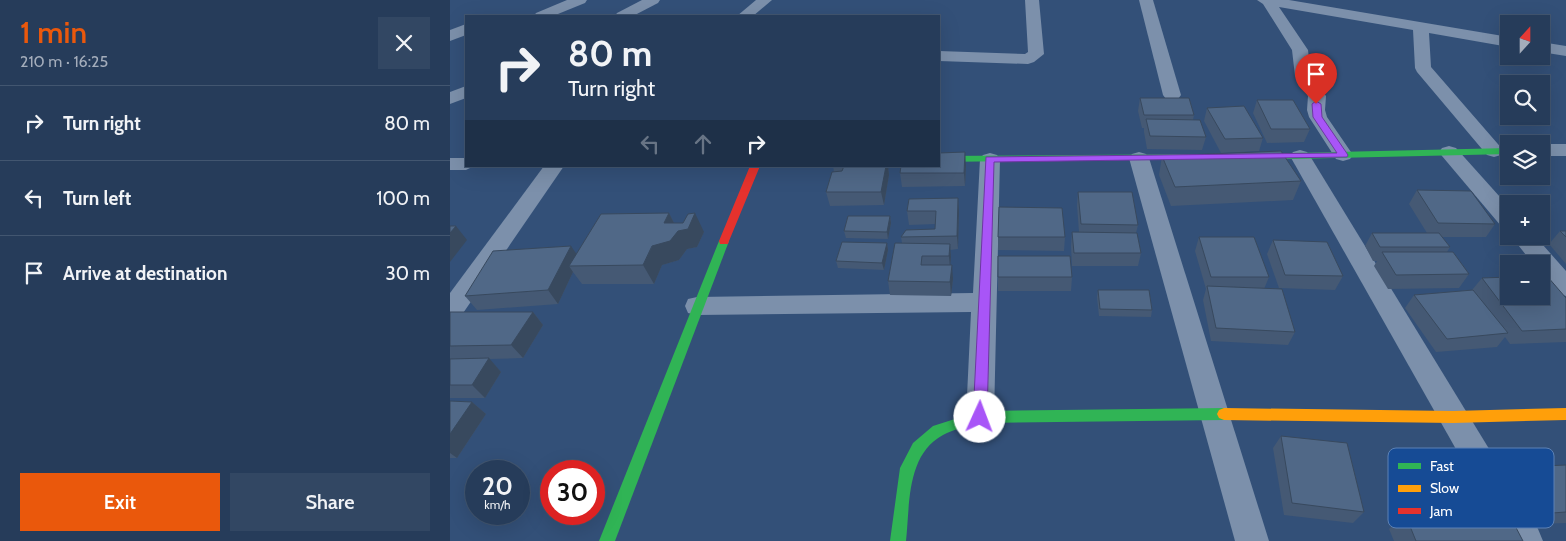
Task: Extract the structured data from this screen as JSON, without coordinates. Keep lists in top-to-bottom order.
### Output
{
  "legend": ["Fast", "Slow", "Jam"],
  "north": "top",
  "page": {
    "heading": ["1 min", "210 m · 16:25"],
    "map_buttons": ["+", "−"],
    "turn": ["80 m", "Turn right"],
    "list": [
      {
        "name": "Turn right",
        "value": "80 m"
      },
      {
        "name": "Turn left",
        "value": "100 m"
      },
      {
        "name": "Arrive at destination",
        "value": "30 m"
      }
    ],
    "speed": "20 km/h",
    "limit": "30",
    "buttons": ["Exit", "Share"]
  }
}
